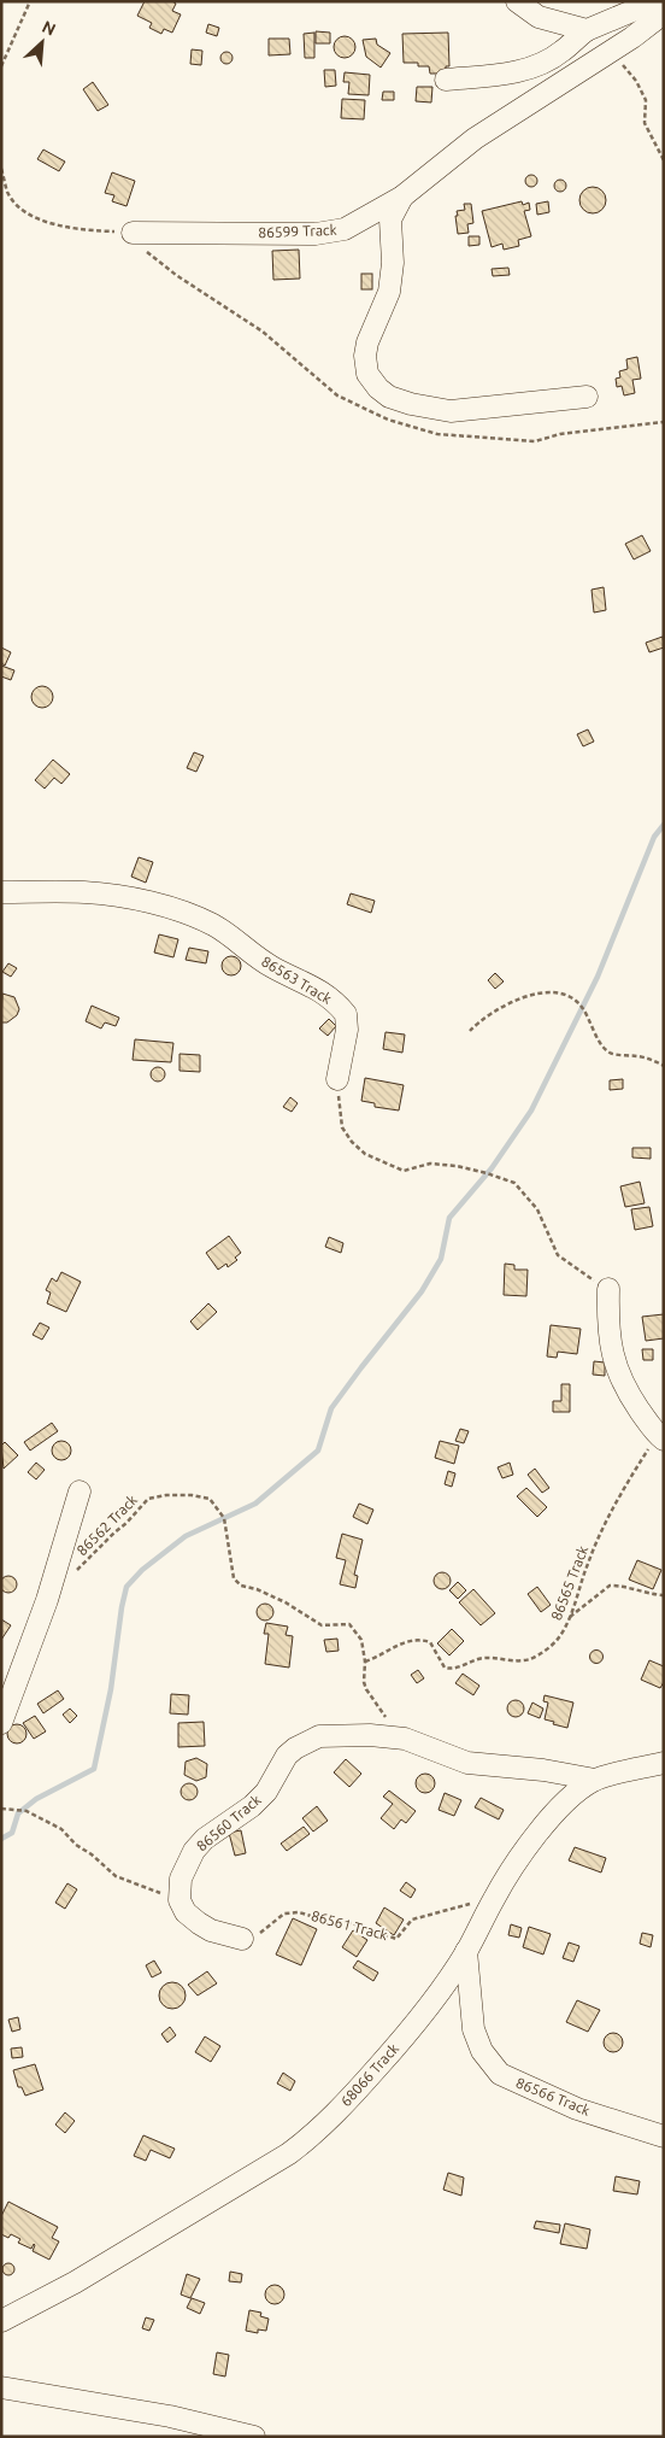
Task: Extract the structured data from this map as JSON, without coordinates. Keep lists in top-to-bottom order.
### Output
{
  "streets": {
    "street": [
      "86599 Track",
      "86563 Track",
      "86560 Track",
      "68066 Track",
      "86566 Track"
    ],
    "path": ["86562 Track", "86565 Track", "86561 Track"]
  },
  "crossings": [
    ["86562 Track", "86565 Track"],
    ["86562 Track", "86560 Track"],
    ["86560 Track", "68066 Track"],
    ["86561 Track", "68066 Track"],
    ["68066 Track", "86566 Track"]
  ],
  "north": "top right"
}
